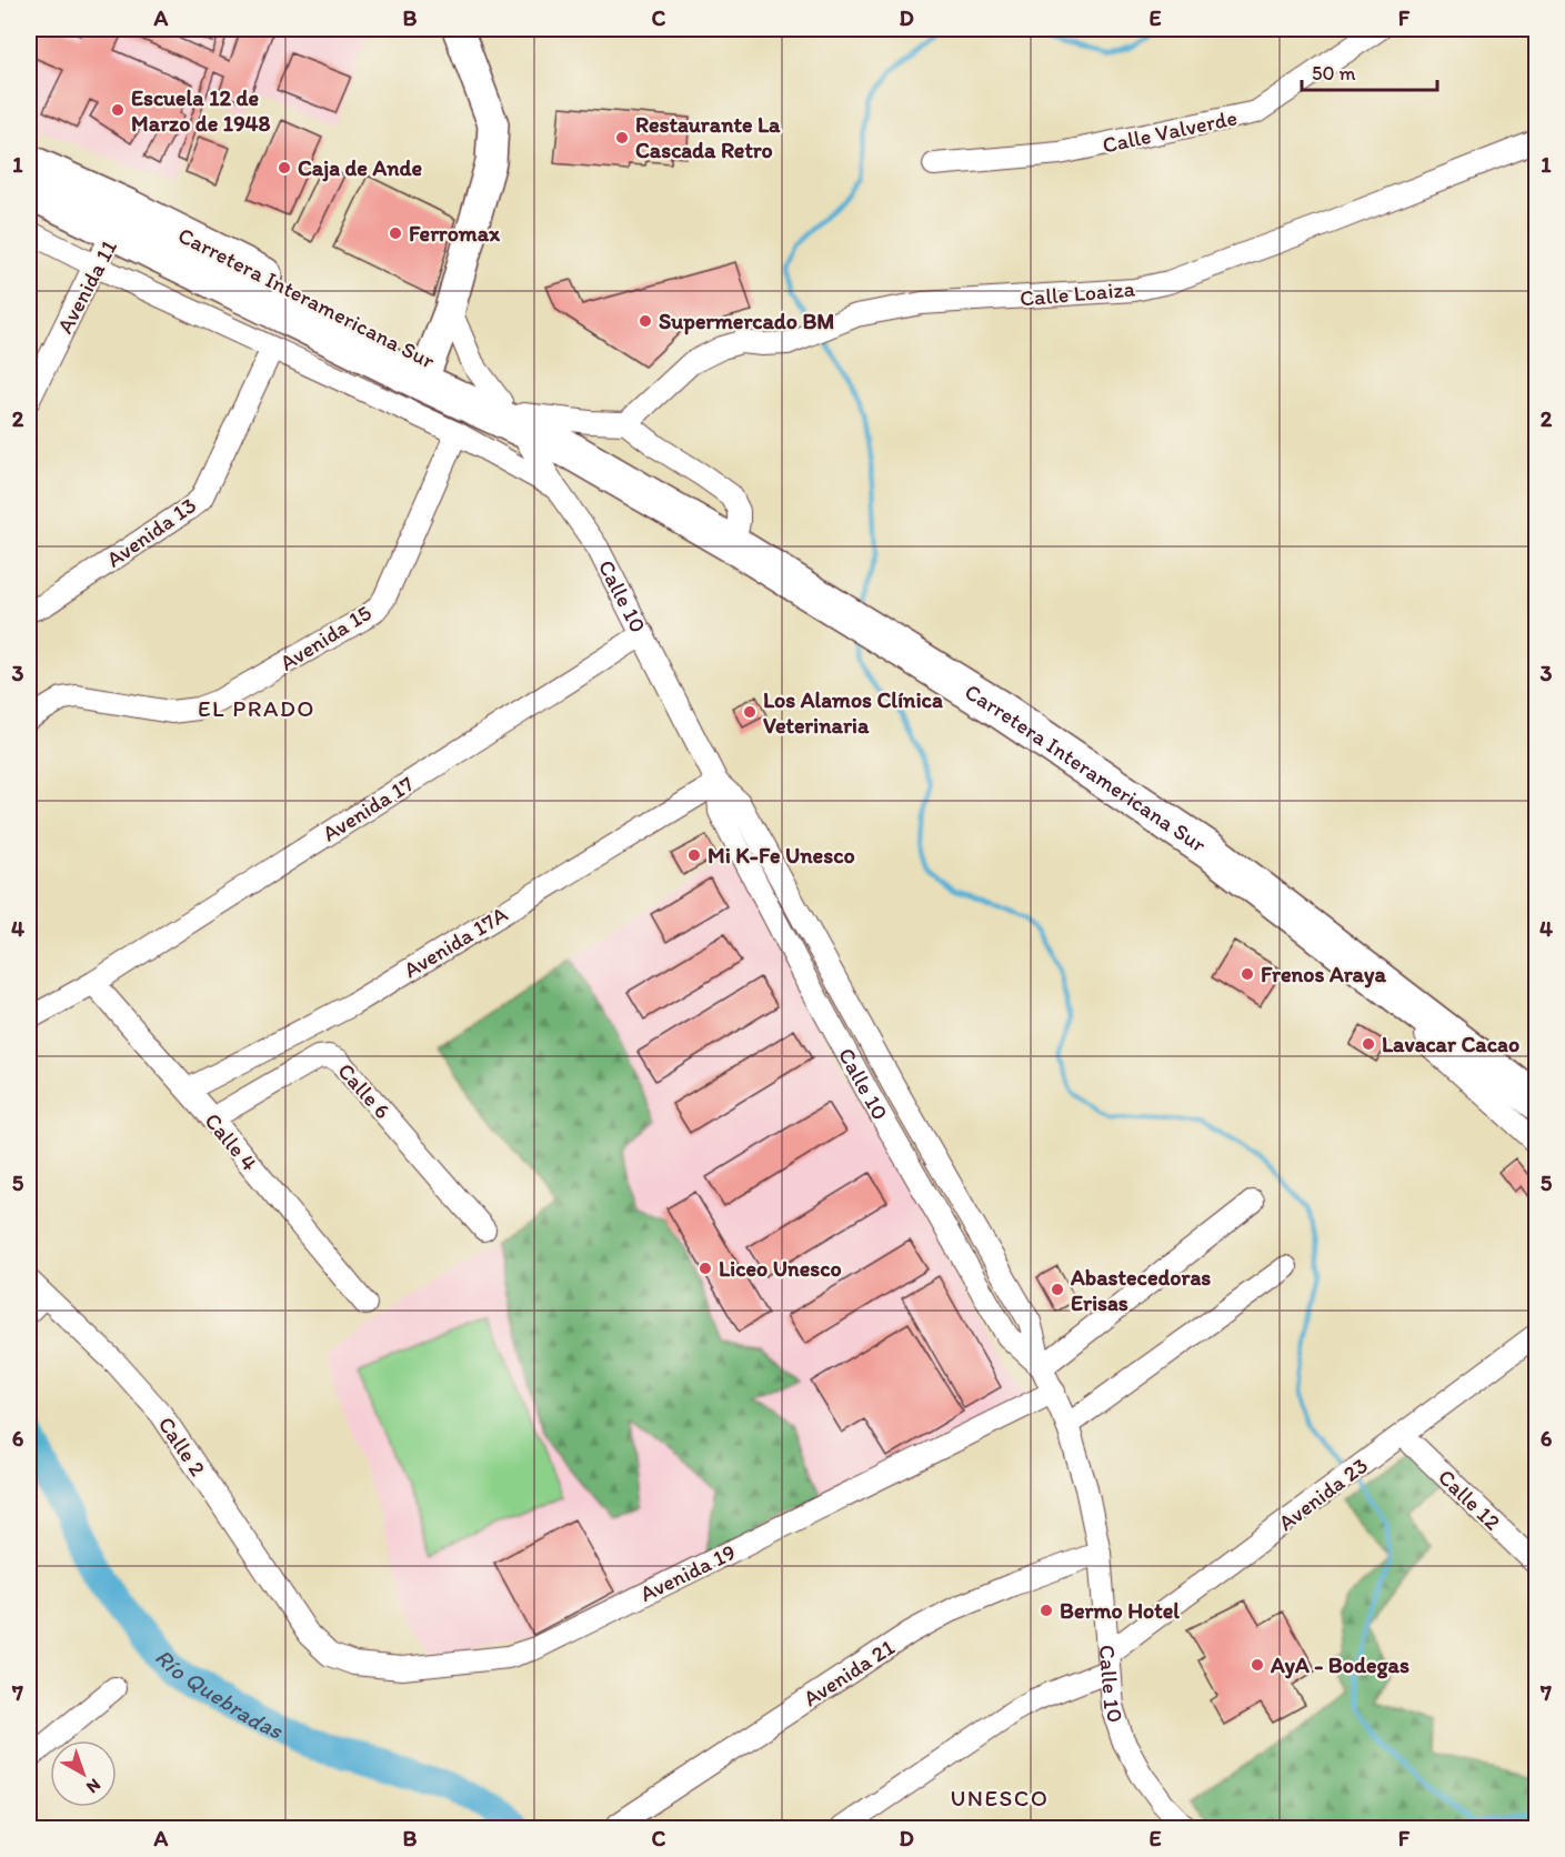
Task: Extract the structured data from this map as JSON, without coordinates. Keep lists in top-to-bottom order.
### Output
{
  "streets": {
    "highway": ["Carretera Interamericana Sur"],
    "street": [
      "Calle Valverde",
      "Avenida 11",
      "Calle Loaiza",
      "Avenida 13",
      "Calle 10",
      "Avenida 15",
      "Avenida 17",
      "Avenida 17A",
      "Calle 6",
      "Calle 4",
      "Calle 2",
      "Avenida 23",
      "Calle 12",
      "Avenida 19",
      "Avenida 21"
    ]
  },
  "crossings": [
    ["Avenida 11", "Carretera Interamericana Sur"],
    ["Carretera Interamericana Sur", "Calle 10"],
    ["Calle 10", "Avenida 17"],
    ["Calle 10", "Avenida 17A"],
    ["Calle 10", "Avenida 23"],
    ["Calle 10", "Avenida 19"],
    ["Calle 10", "Avenida 21"],
    ["Avenida 17", "Calle 4"],
    ["Avenida 17A", "Calle 4"],
    ["Calle 6", "Calle 4"],
    ["Calle 2", "Avenida 19"],
    ["Avenida 23", "Calle 12"]
  ],
  "districts": ["EL PRADO", "UNESCO"],
  "water": ["Río Quebradas"],
  "places": [
    "Escuela 12 de Marzo de 1948",
    "Restaurante La Cascada Retro",
    "Caja de Ande",
    "Ferromax",
    "Supermercado BM",
    "Los Alamos Clínica Veterinaria",
    "Mi K-Fe Unesco",
    "Frenos Araya",
    "Lavacar Cacao",
    "Liceo Unesco",
    "Abastecedoras Erisas",
    "Bermo Hotel",
    "AyA - Bodegas"
  ],
  "scale_bar": "50 m",
  "north": "bottom right",
  "grid": {
    "columns": [
      "A",
      "B",
      "C",
      "D",
      "E",
      "F"
    ],
    "rows": [
      "1",
      "2",
      "3",
      "4",
      "5",
      "6",
      "7"
    ]
  }
}
